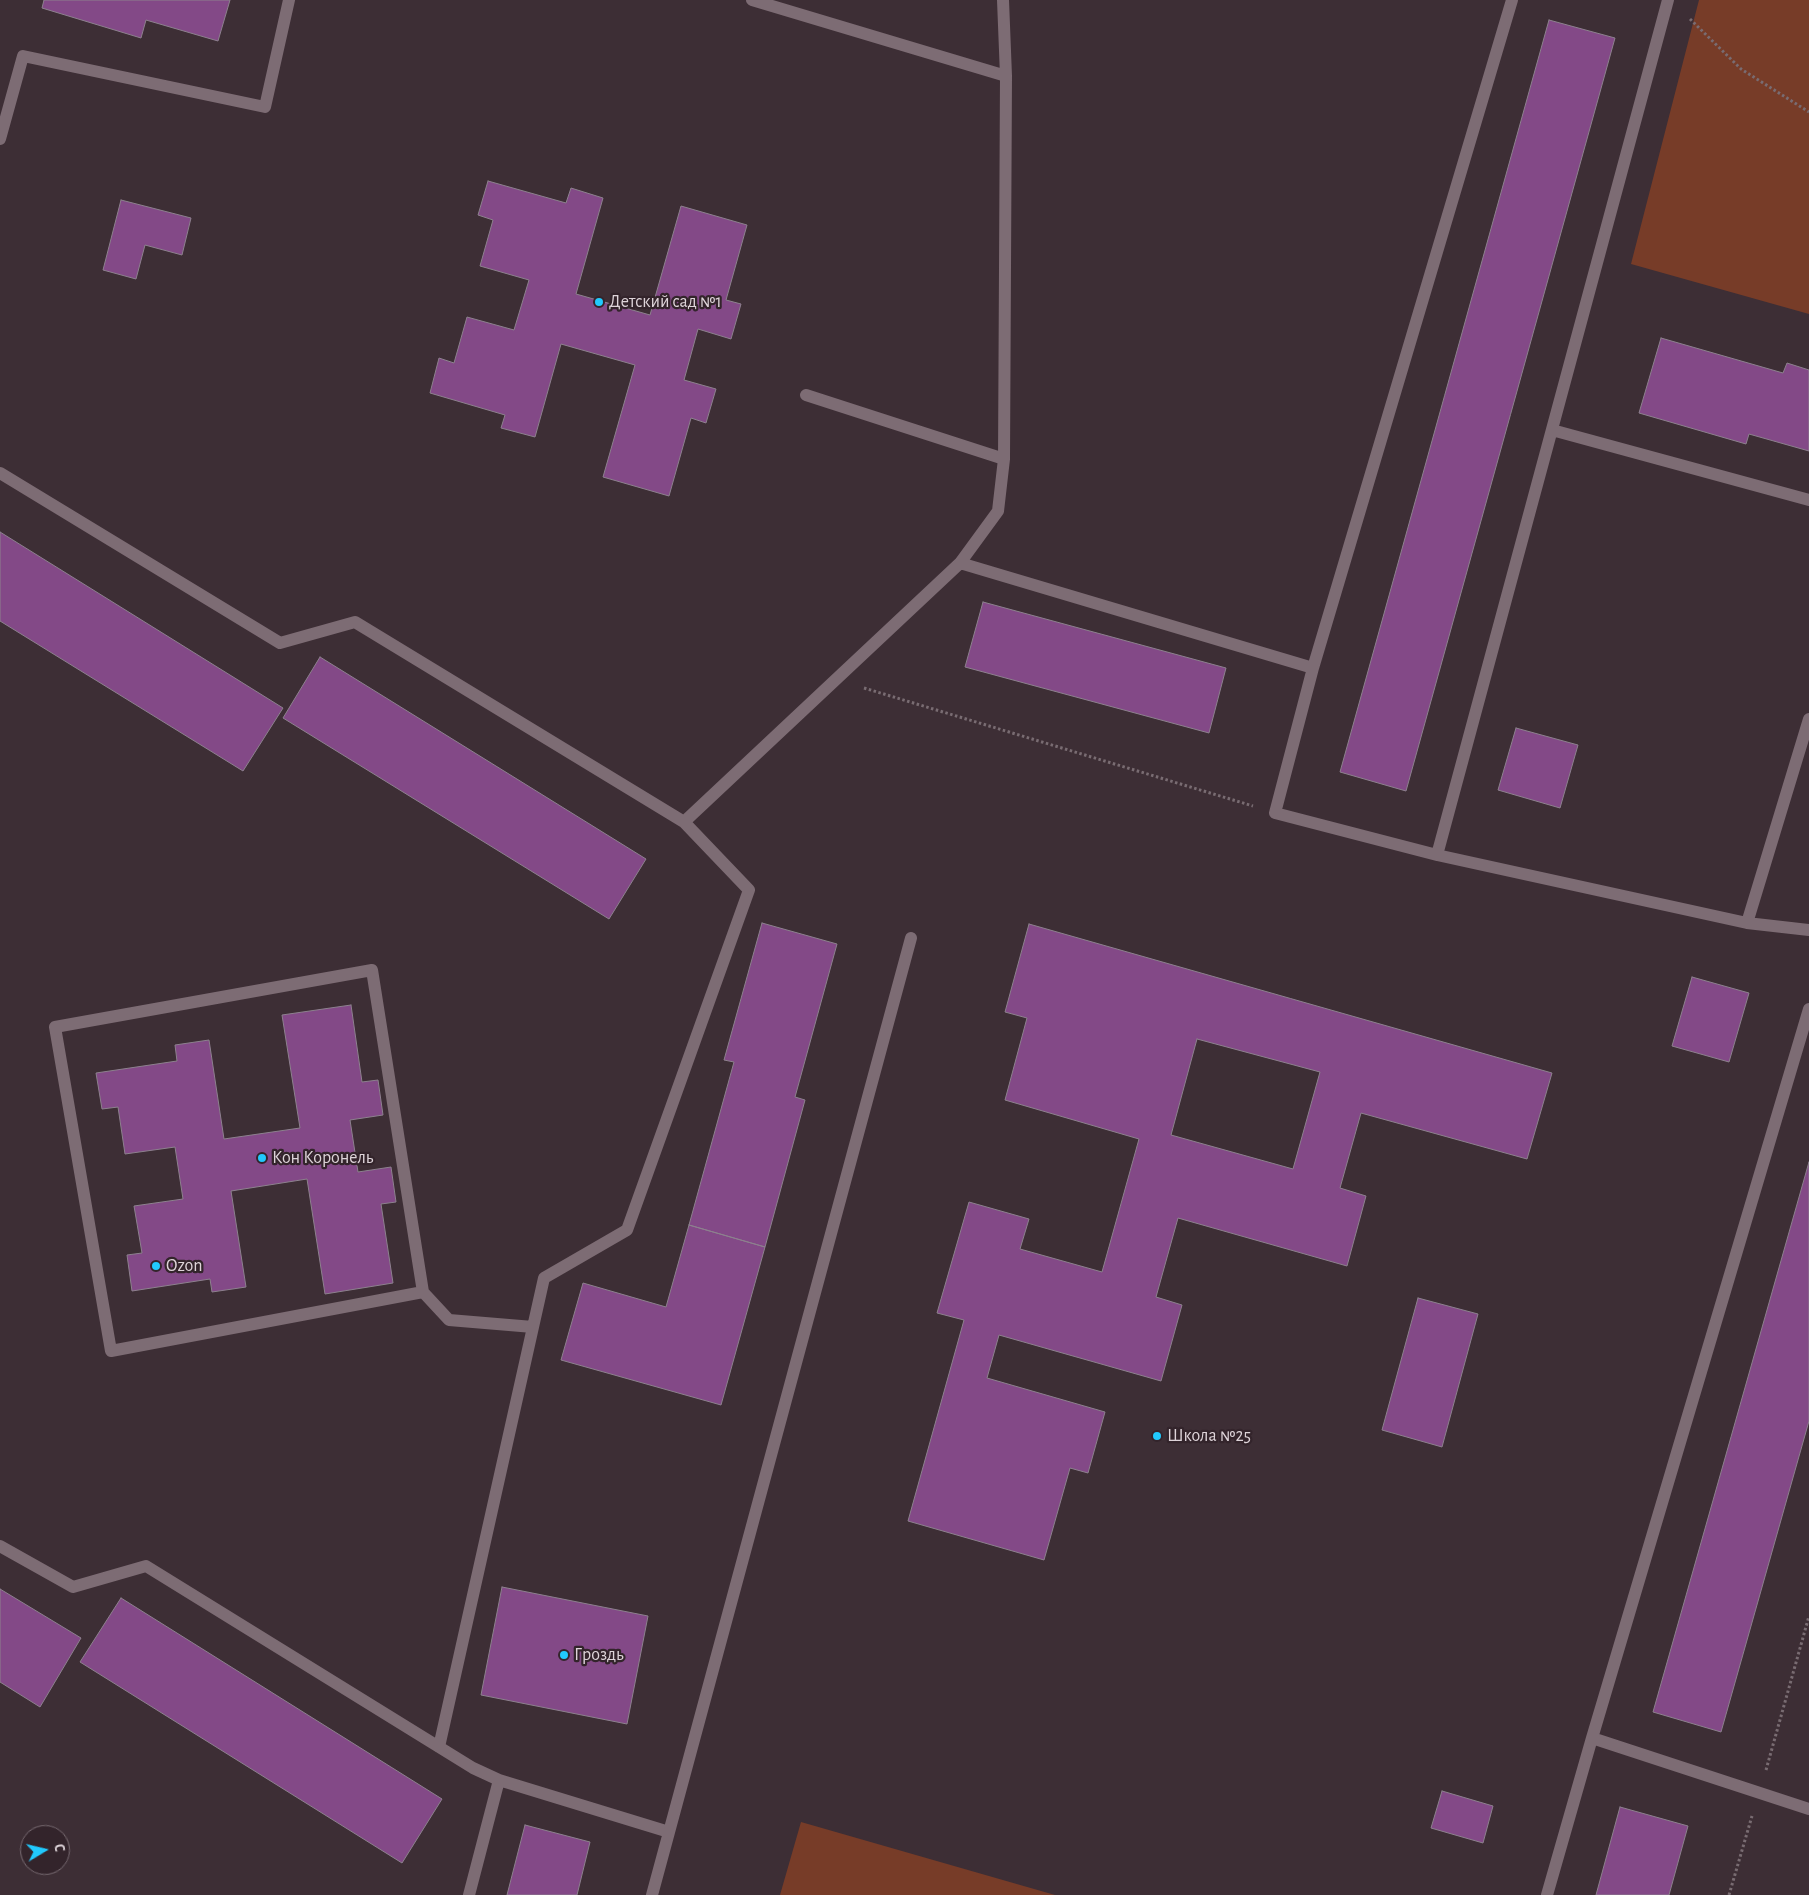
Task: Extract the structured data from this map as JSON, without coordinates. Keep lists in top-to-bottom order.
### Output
{
  "places": [
    "Детский сад №1",
    "Кон Коронель",
    "Ozon",
    "Школа №25",
    "Гроздь"
  ],
  "north": "right"
}
